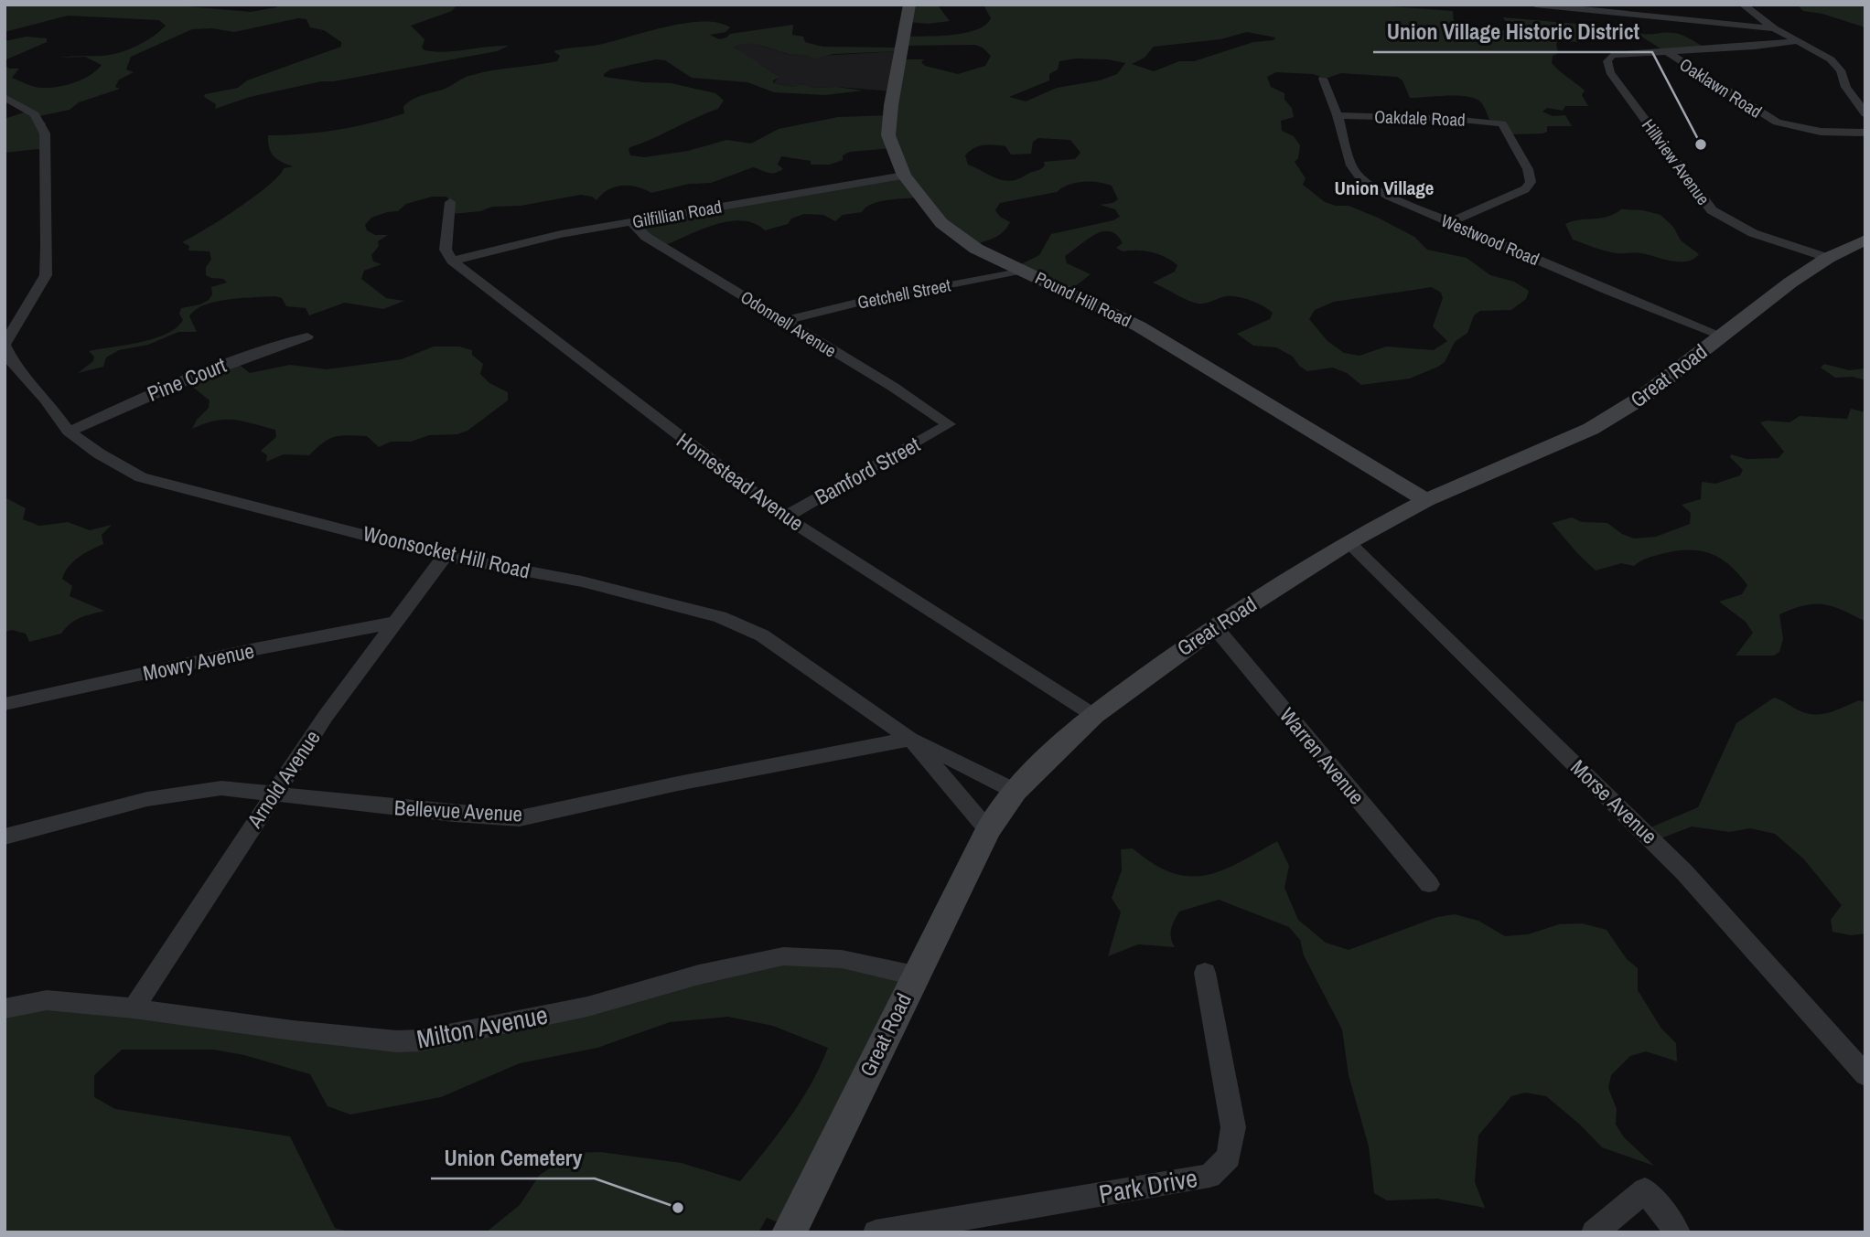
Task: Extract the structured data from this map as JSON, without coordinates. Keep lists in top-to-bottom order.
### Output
{
  "streets": {
    "main road": ["Pound Hill Road", "Great Road"],
    "street": [
      "Oaklawn Road",
      "Oakdale Road",
      "Hillview Avenue",
      "Gilfillian Road",
      "Westwood Road",
      "Getchell Street",
      "Odonnell Avenue",
      "Pine Court",
      "Bamford Street",
      "Homestead Avenue",
      "Woonsocket Hill Road",
      "Mowry Avenue",
      "Warren Avenue",
      "Arnold Avenue",
      "Morse Avenue",
      "Bellevue Avenue",
      "Milton Avenue",
      "Park Drive"
    ]
  },
  "crossings": [
    ["Oaklawn Road", "Hillview Avenue"],
    ["Oakdale Road", "Westwood Road"],
    ["Hillview Avenue", "Great Road"],
    ["Gilfillian Road", "Pound Hill Road"],
    ["Gilfillian Road", "Odonnell Avenue"],
    ["Gilfillian Road", "Homestead Avenue"],
    ["Westwood Road", "Great Road"],
    ["Getchell Street", "Pound Hill Road"],
    ["Getchell Street", "Odonnell Avenue"],
    ["Pound Hill Road", "Great Road"],
    ["Odonnell Avenue", "Bamford Street"],
    ["Great Road", "Homestead Avenue"],
    ["Great Road", "Woonsocket Hill Road"],
    ["Great Road", "Warren Avenue"],
    ["Great Road", "Morse Avenue"],
    ["Great Road", "Milton Avenue"],
    ["Pine Court", "Woonsocket Hill Road"],
    ["Bamford Street", "Homestead Avenue"],
    ["Woonsocket Hill Road", "Arnold Avenue"],
    ["Woonsocket Hill Road", "Bellevue Avenue"],
    ["Mowry Avenue", "Arnold Avenue"],
    ["Arnold Avenue", "Bellevue Avenue"],
    ["Arnold Avenue", "Milton Avenue"]
  ],
  "districts": ["Union Village"],
  "places": ["Union Village Historic District", "Union Cemetery"]
}
